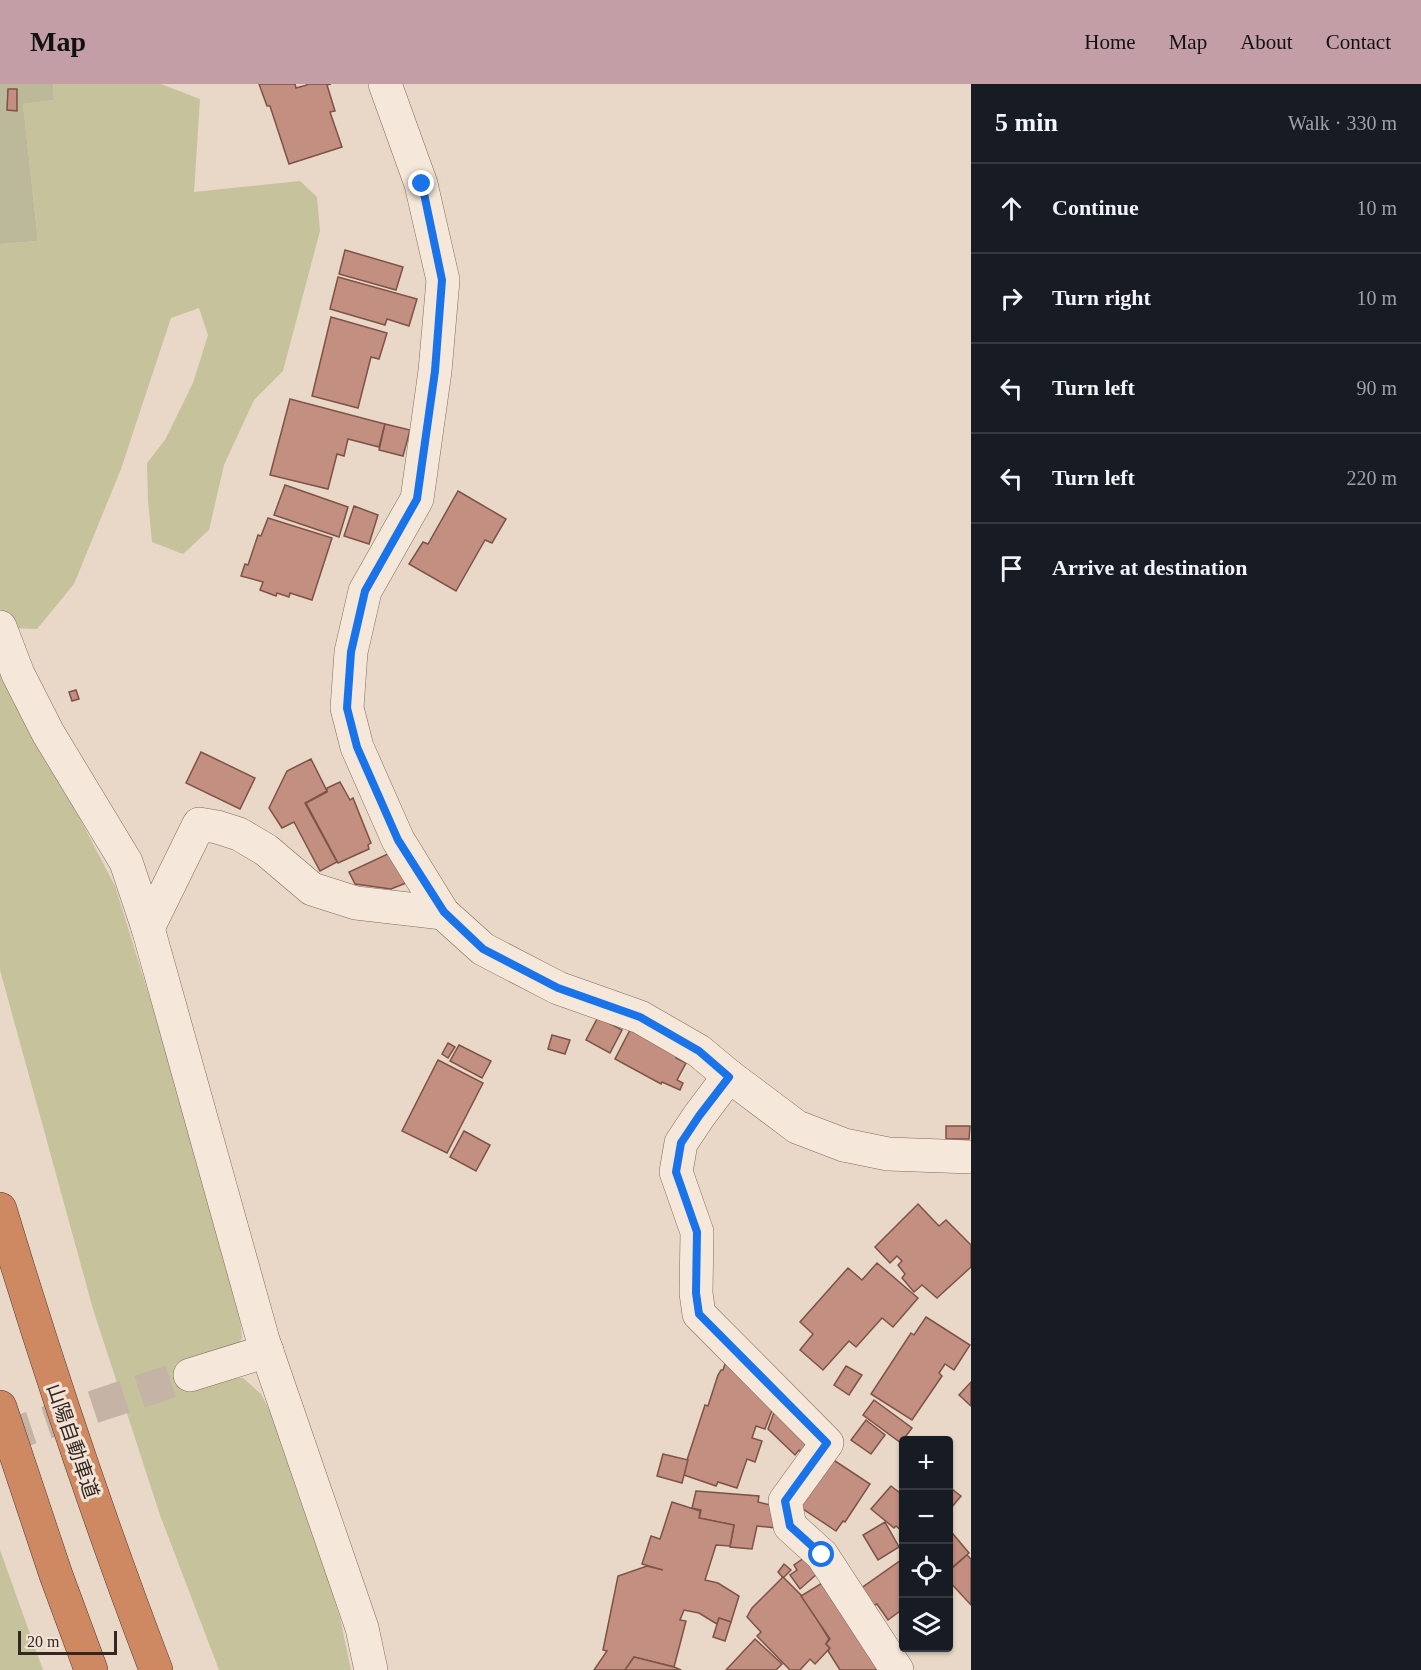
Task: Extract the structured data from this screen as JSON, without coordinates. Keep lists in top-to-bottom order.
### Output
{
  "streets": {
    "highway": ["山陽自動車道"]
  },
  "scale_bar": "20 m",
  "page": {
    "header": "Map",
    "nav": [
      "Home",
      "Map",
      "About",
      "Contact"
    ],
    "heading": ["5 min", "Walk · 330 m"],
    "list": [
      ["Continue", "10 m"],
      ["Turn right", "10 m"],
      ["Turn left", "90 m"],
      ["Turn left", "220 m"],
      "Arrive at destination"
    ],
    "map_buttons": ["+", "−"],
    "scale": "20 m"
  }
}
